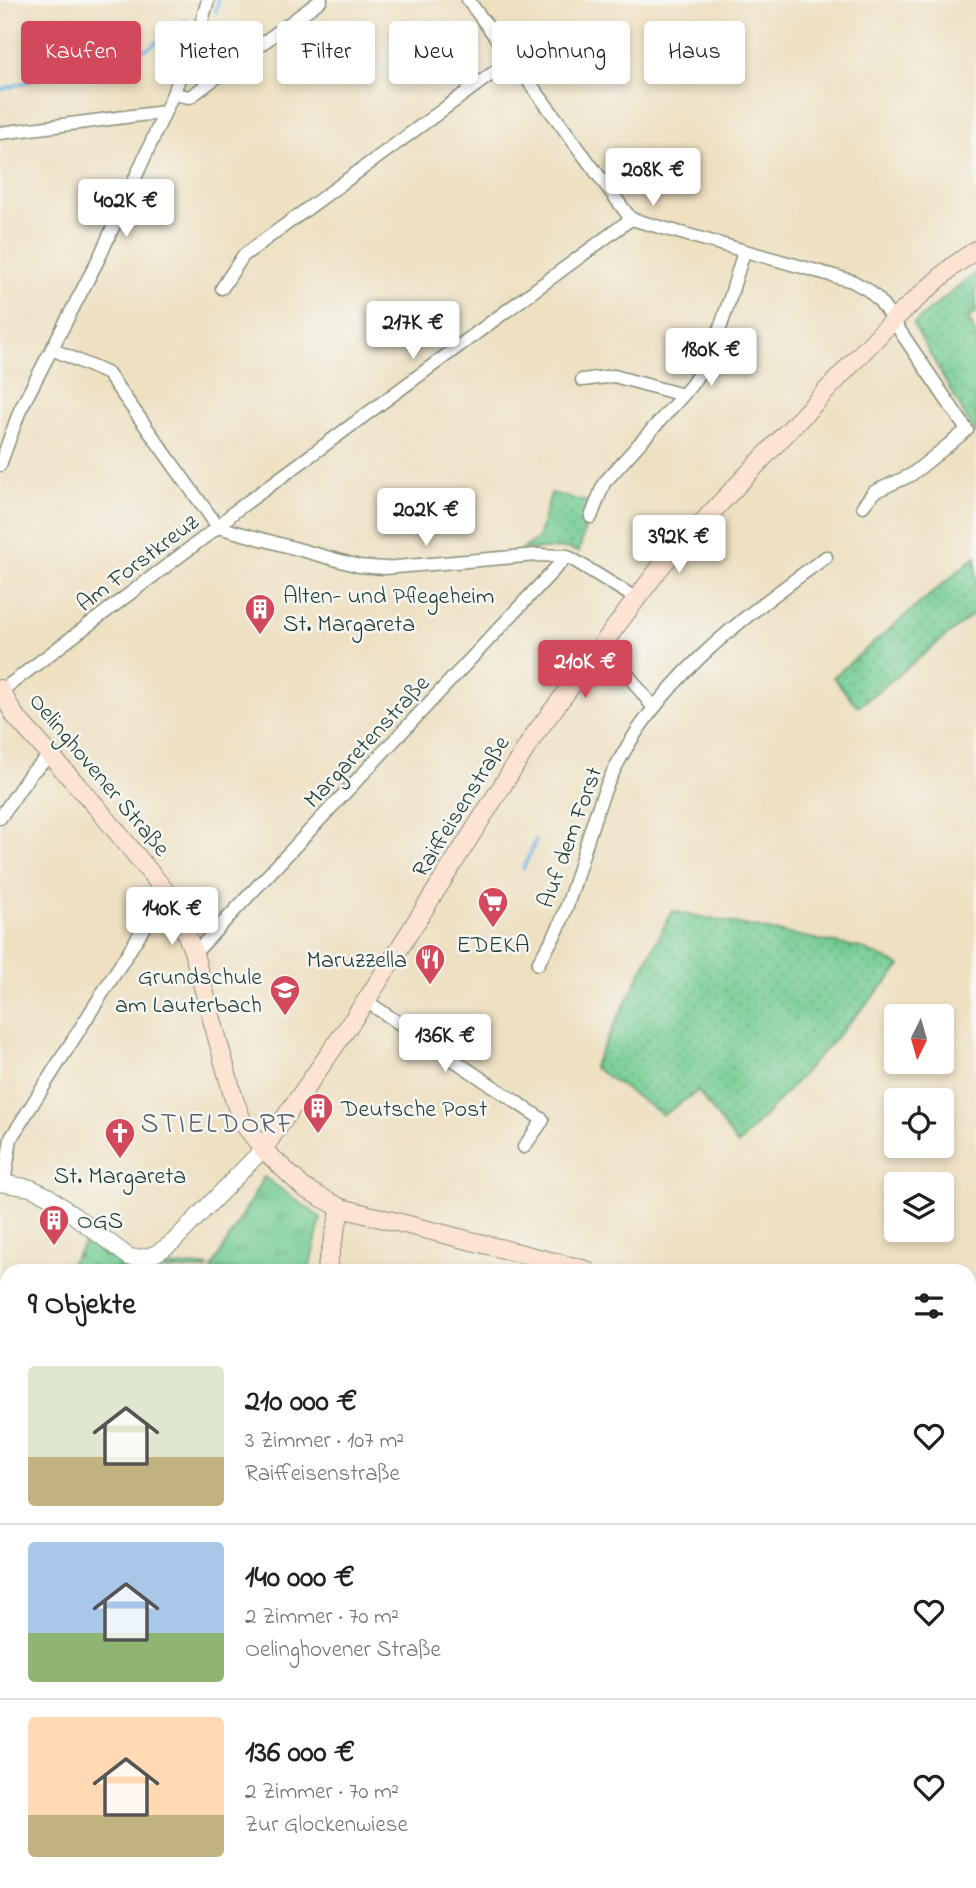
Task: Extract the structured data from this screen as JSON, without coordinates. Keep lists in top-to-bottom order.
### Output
{
  "streets": {
    "main road": ["Oelinghovener Straße", "Raiffeisenstraße"],
    "street": ["Am Forstkreuz", "Margaretenstraße", "Auf dem Forst"]
  },
  "crossings": [
    ["Am Forstkreuz", "Margaretenstraße"],
    ["Am Forstkreuz", "Oelinghovener Straße"],
    ["Margaretenstraße", "Oelinghovener Straße"],
    ["Oelinghovener Straße", "Raiffeisenstraße"]
  ],
  "districts": ["STIELDORF"],
  "places": {
    "building": ["Alten- und Pflegeheim St. Margareta", "Deutsche Post", "OGS"],
    "supermarket": ["EDEKA"],
    "restaurant": ["Maruzzella"],
    "school or university": ["Grundschule am Lauterbach"],
    "church": ["St. Margareta"]
  },
  "north": "bottom",
  "page": {
    "chip": [
      "Kaufen",
      "Mieten",
      "Filter",
      "Neu",
      "Wohnung",
      "Haus"
    ],
    "price": [
      "208K €",
      "402K €",
      "217K €",
      "180K €",
      "202K €",
      "392K €",
      "210K €",
      "140K €",
      "136K €"
    ],
    "heading": "9 Objekte",
    "list": [
      {
        "name": "210 000 €",
        "note": "3 Zimmer · 107 m² · Raiffeisenstraße"
      },
      {
        "name": "140 000 €",
        "note": "2 Zimmer · 70 m² · Oelinghovener Straße"
      },
      {
        "name": "136 000 €",
        "note": "2 Zimmer · 70 m² · Zur Glockenwiese"
      }
    ]
  }
}
